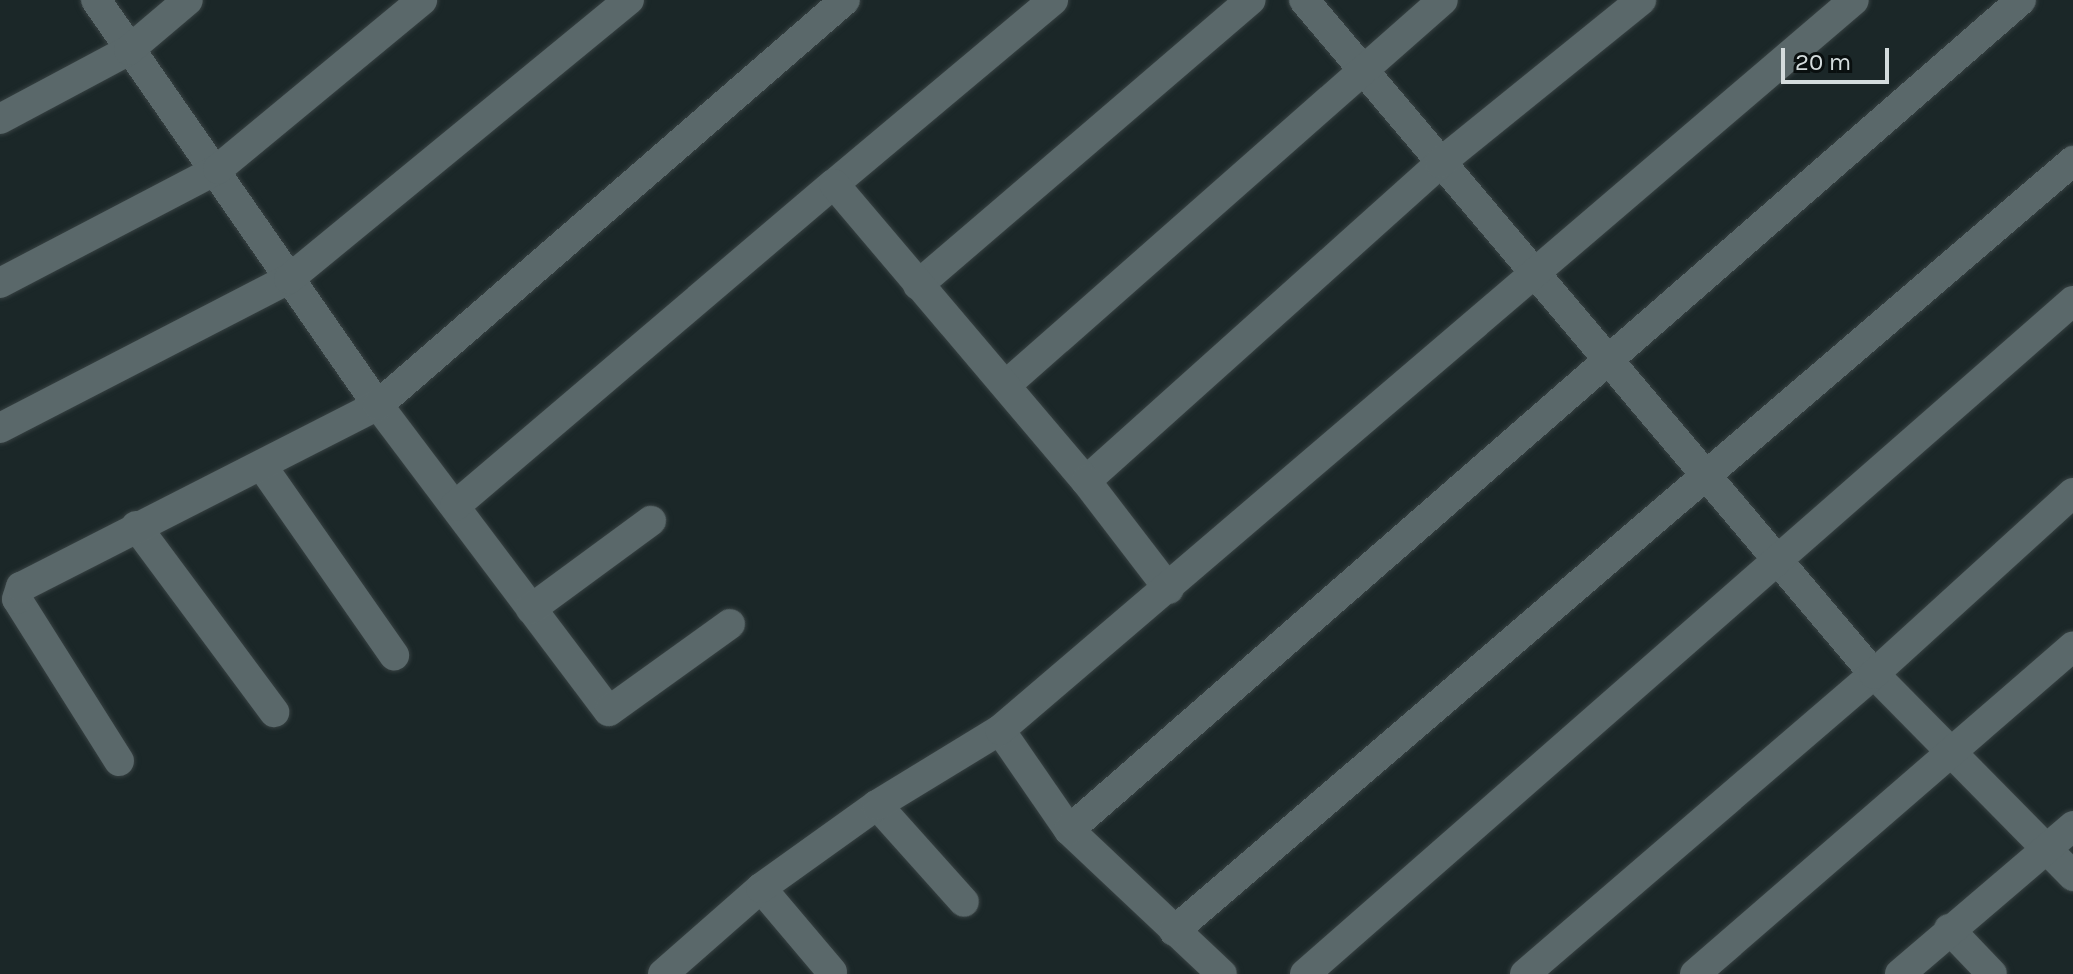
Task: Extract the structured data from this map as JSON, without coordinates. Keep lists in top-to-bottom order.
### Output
{
  "scale_bar": "20 m"
}
